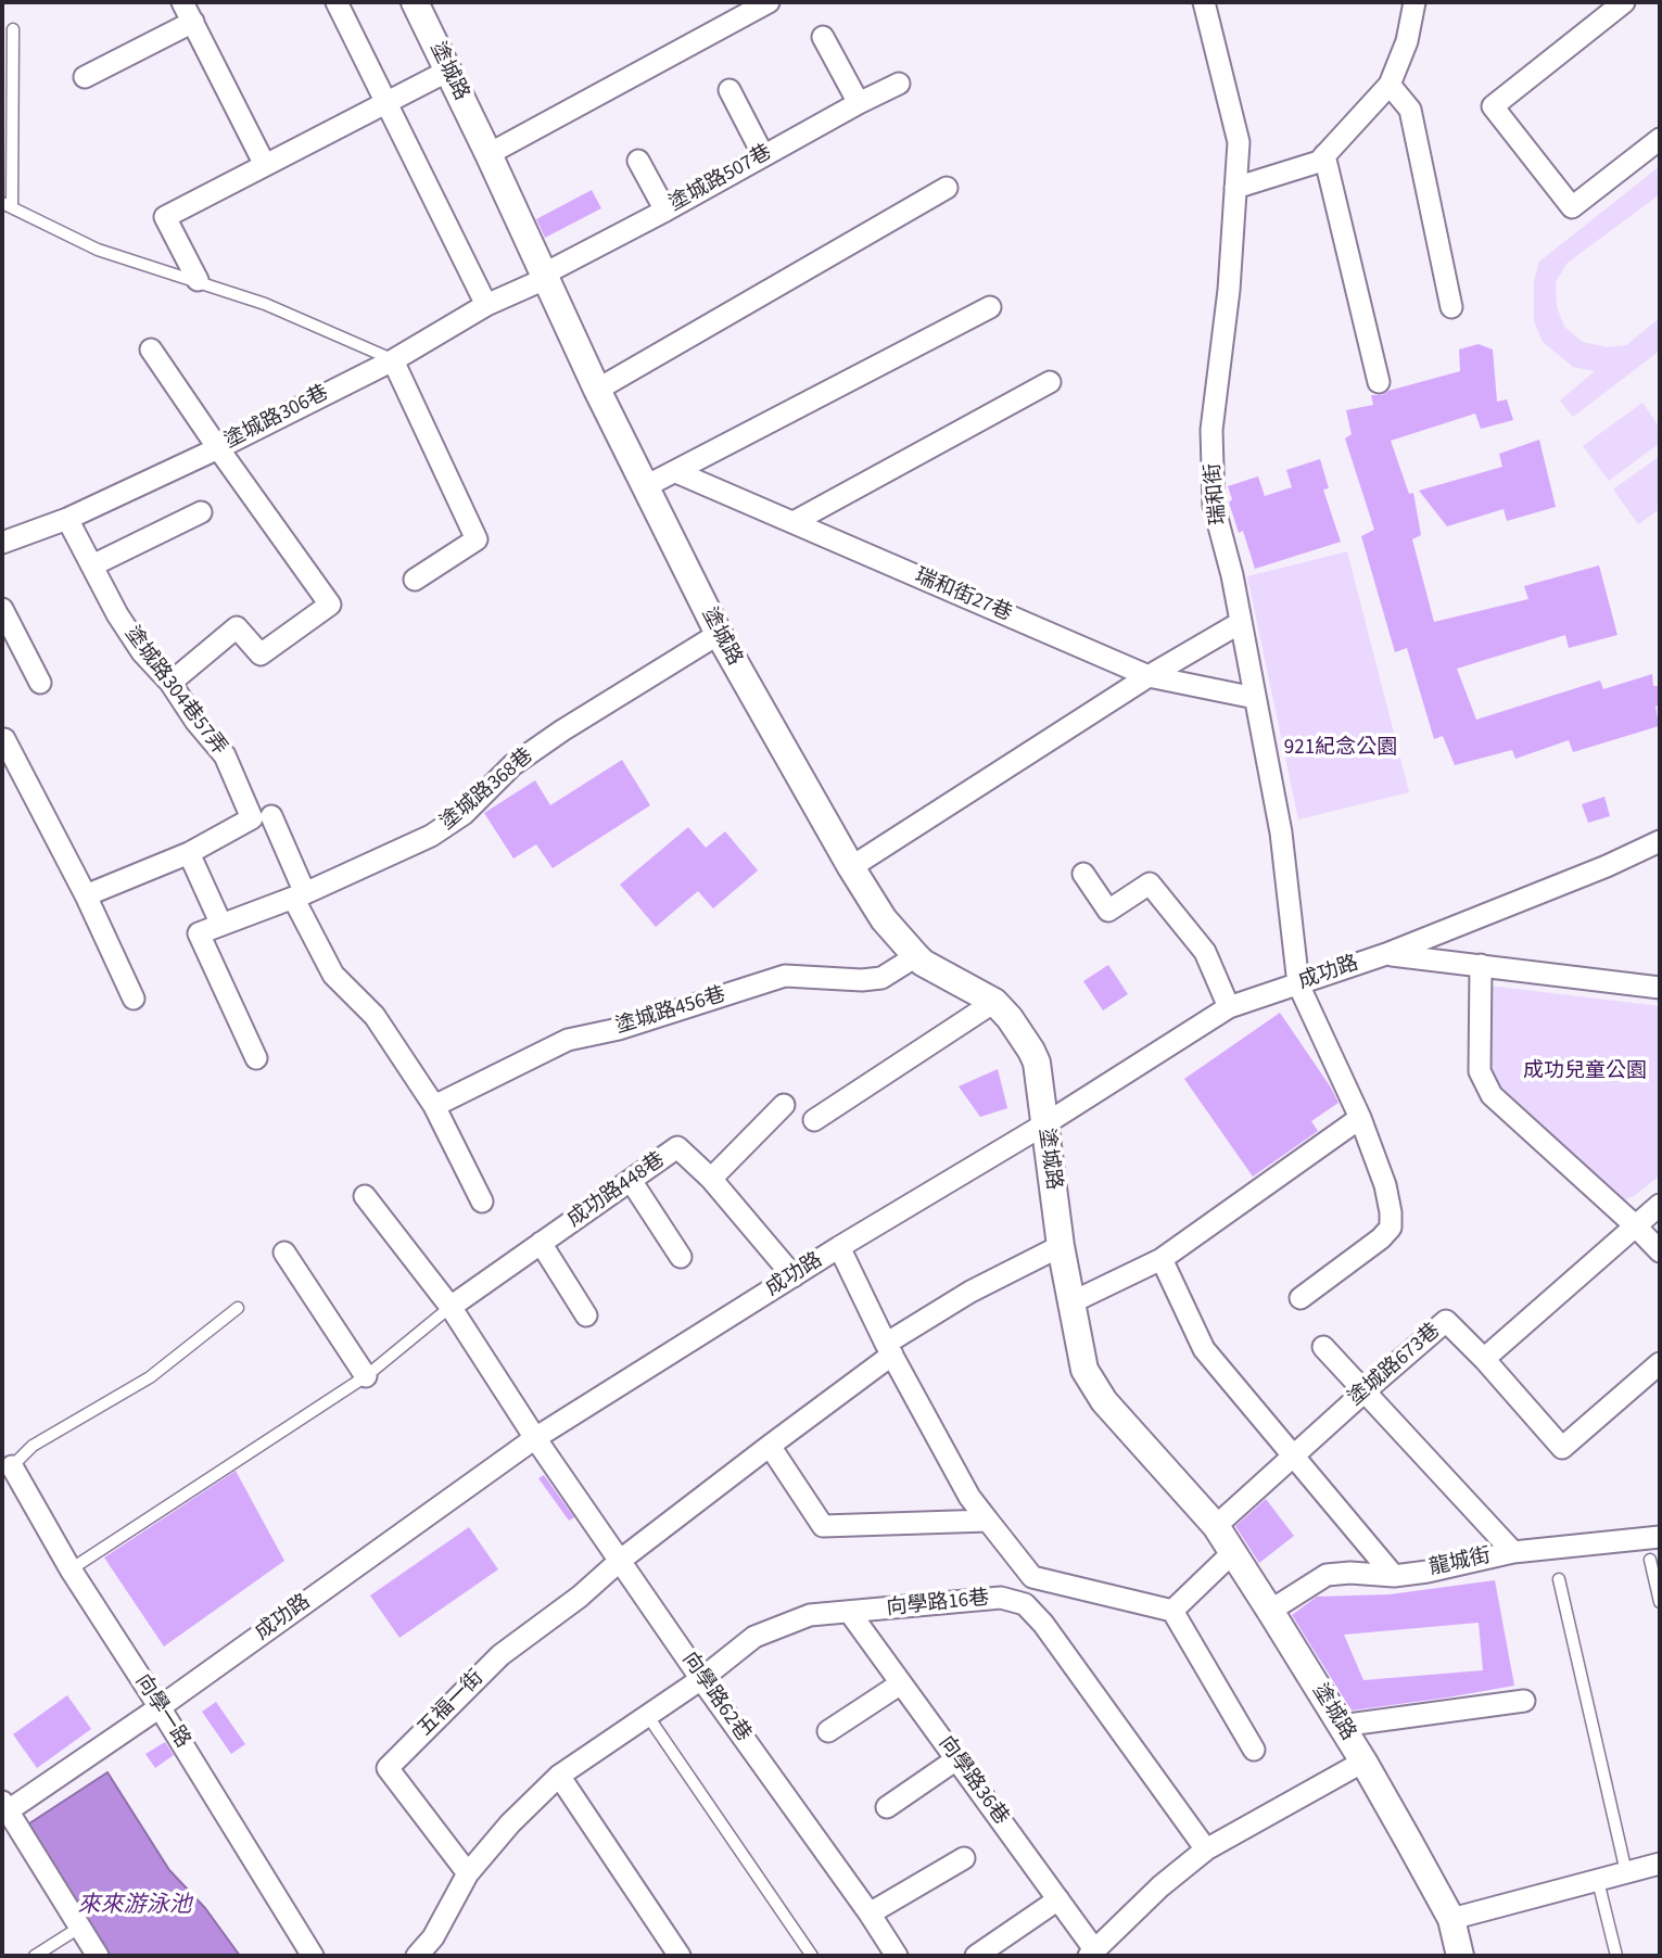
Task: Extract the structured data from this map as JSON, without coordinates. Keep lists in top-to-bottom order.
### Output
{
  "streets": {
    "street": [
      "塗城路",
      "塗城路507巷",
      "塗城路306巷",
      "瑞和街",
      "瑞和街27巷",
      "塗城路304巷57弄",
      "塗城路368巷",
      "成功路",
      "塗城路456巷",
      "成功路448巷",
      "塗城路673巷",
      "龍城街",
      "向學路16巷",
      "向學路62巷",
      "五福一街",
      "向學一路",
      "向學路36巷"
    ]
  },
  "crossings": [
    ["塗城路", "塗城路507巷"],
    ["塗城路", "塗城路306巷"],
    ["塗城路", "塗城路368巷"],
    ["塗城路", "成功路"],
    ["塗城路", "塗城路456巷"],
    ["塗城路", "塗城路673巷"],
    ["塗城路", "龍城街"],
    ["塗城路507巷", "塗城路306巷"],
    ["塗城路306巷", "塗城路304巷57弄"],
    ["瑞和街", "瑞和街27巷"],
    ["瑞和街", "成功路"],
    ["成功路", "成功路448巷"],
    ["成功路", "向學路62巷"],
    ["成功路", "向學一路"],
    ["成功路448巷", "向學路62巷"],
    ["向學路16巷", "向學路62巷"],
    ["向學路16巷", "五福一街"],
    ["向學路16巷", "向學路36巷"],
    ["向學路62巷", "五福一街"]
  ],
  "water": ["來來游泳池"],
  "parks": ["921紀念公園", "成功兒童公園"]
}
